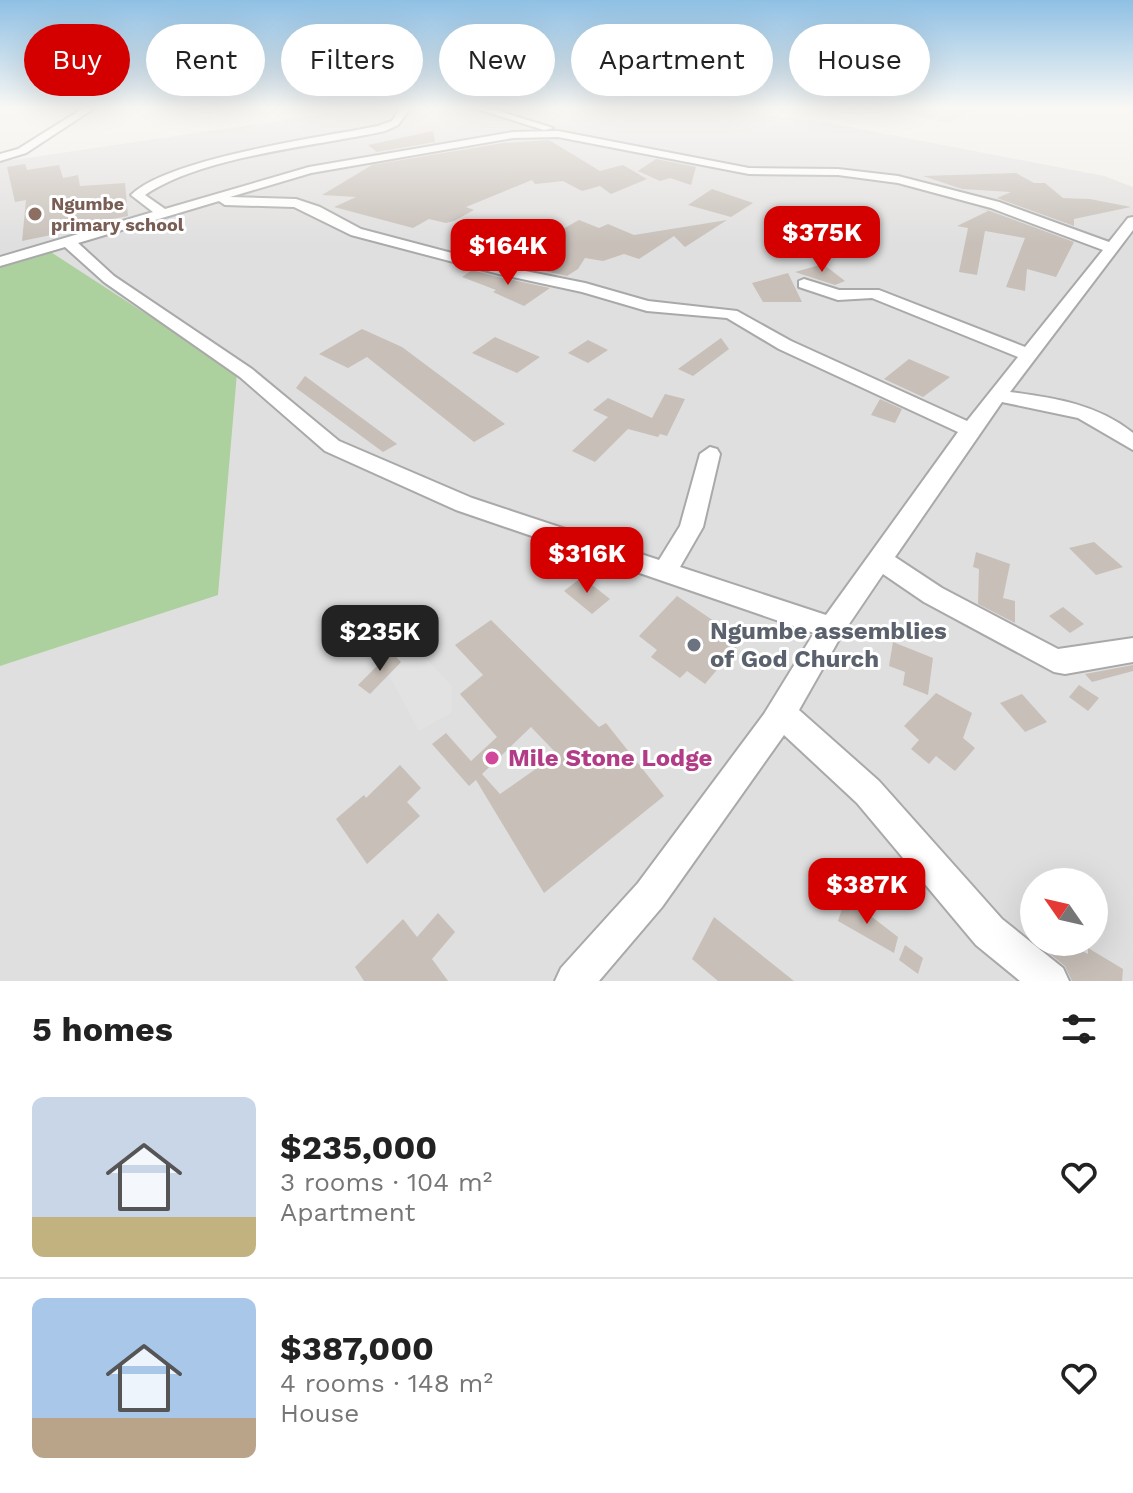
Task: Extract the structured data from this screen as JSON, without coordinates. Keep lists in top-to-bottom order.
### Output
{
  "places": ["Ngumbe primary school", "Ngumbe assemblies of God Church", "Mile Stone Lodge"],
  "north": "top left",
  "page": {
    "chip": [
      "Buy",
      "Rent",
      "Filters",
      "New",
      "Apartment",
      "House"
    ],
    "price": [
      "$375K",
      "$164K",
      "$316K",
      "$235K",
      "$387K"
    ],
    "heading": "5 homes",
    "list": [
      {
        "name": "$235,000",
        "note": "3 rooms · 104 m² · Apartment"
      },
      {
        "name": "$387,000",
        "note": "4 rooms · 148 m² · House"
      }
    ]
  }
}
